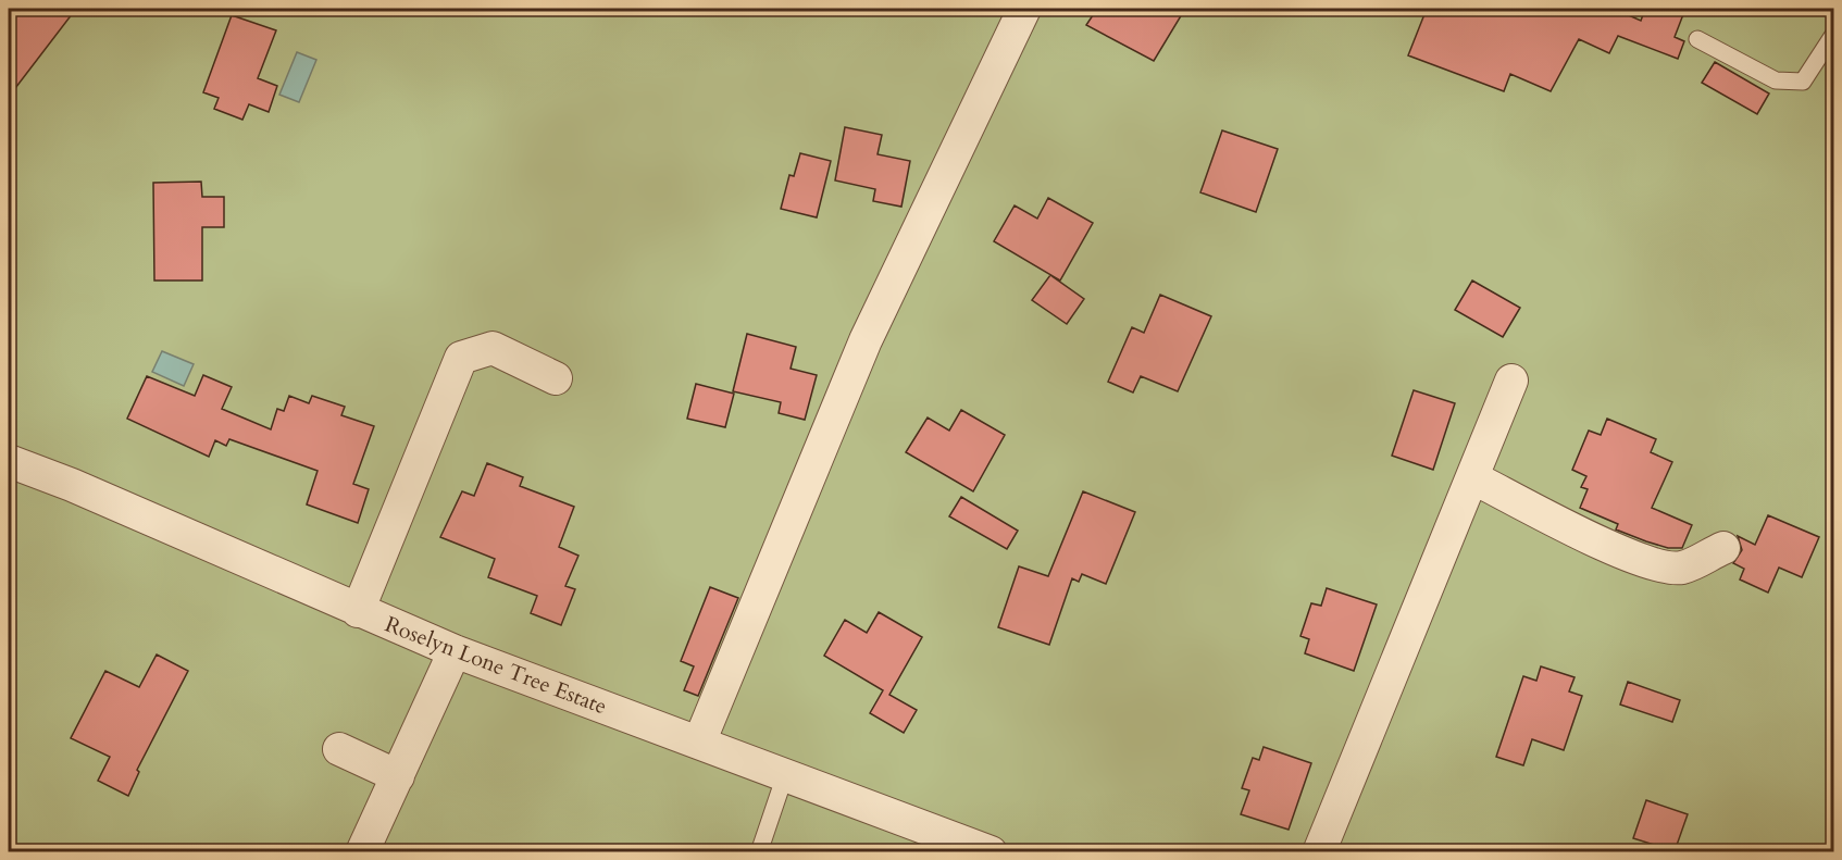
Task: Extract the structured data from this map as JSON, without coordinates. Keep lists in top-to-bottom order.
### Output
{
  "streets": {
    "street": ["Roselyn Lone Tree Estate"]
  }
}
